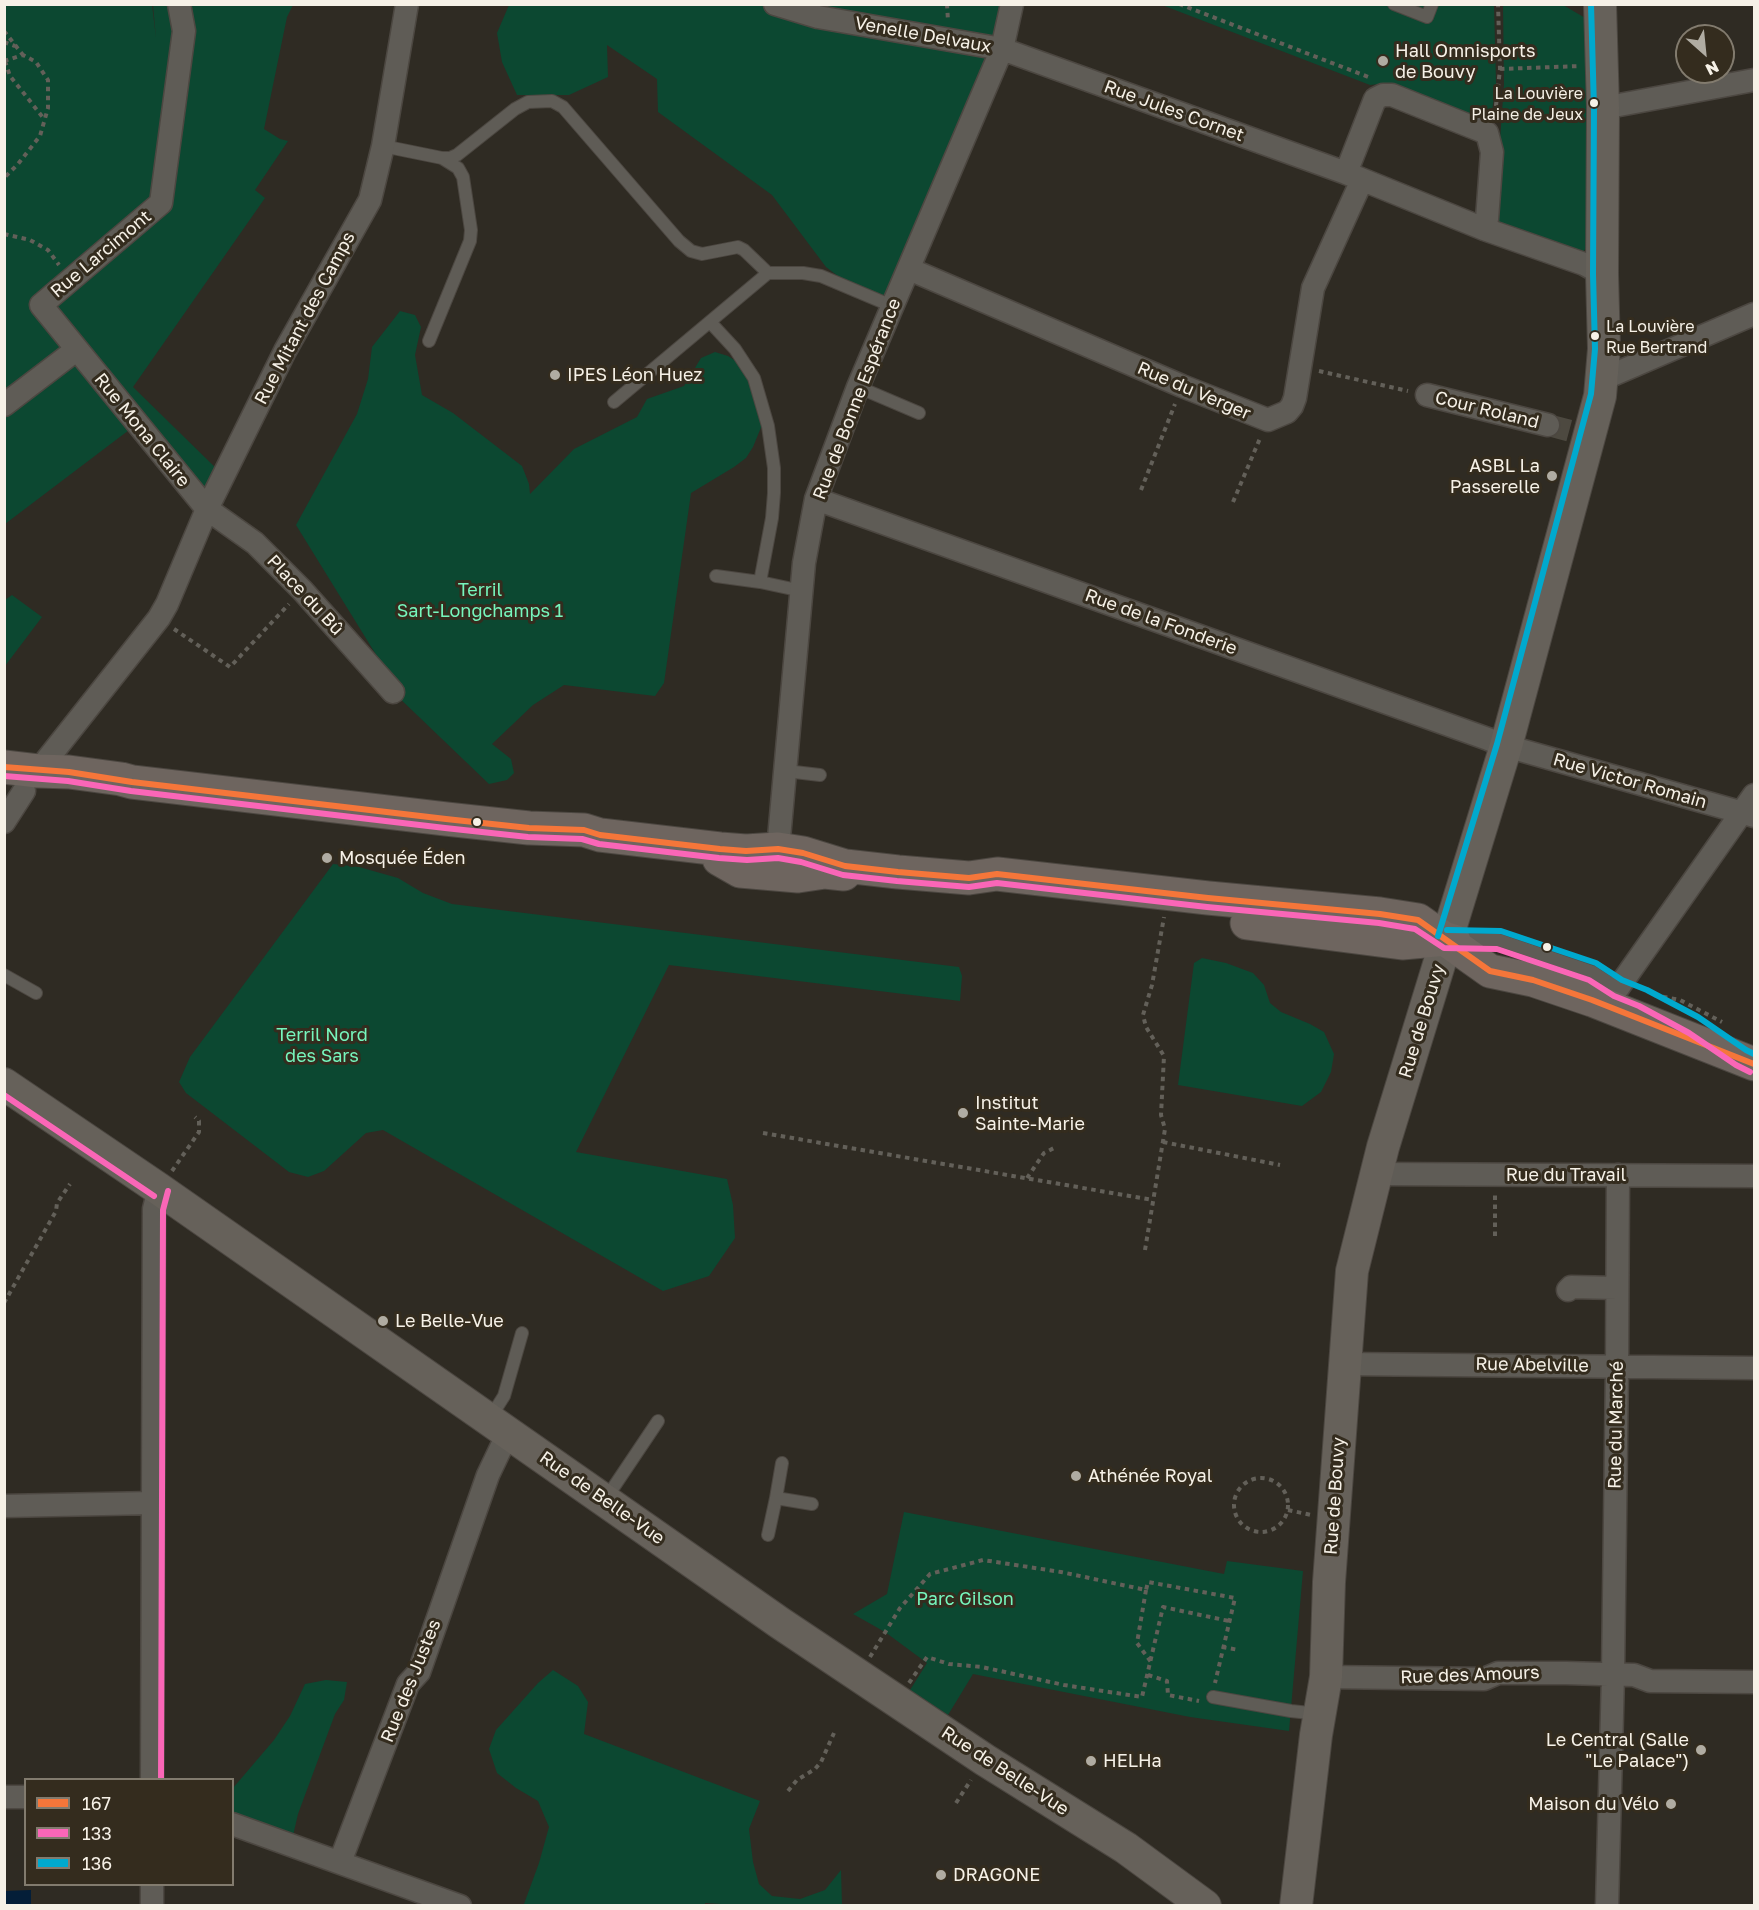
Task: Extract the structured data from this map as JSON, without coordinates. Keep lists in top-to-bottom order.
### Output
{
  "streets": {
    "street": [
      "Venelle Delvaux",
      "Rue Jules Cornet",
      "Rue Larcimont",
      "Rue Mitant des Camps",
      "Rue du Verger",
      "Rue de Bonne Espérance",
      "Cour Roland",
      "Rue Mona Claire",
      "Place du Bû",
      "Rue de la Fonderie",
      "Rue Victor Romain",
      "Rue de Bouvy",
      "Rue du Travail",
      "Rue Abelville",
      "Rue du Marché",
      "Rue de Belle-Vue",
      "Rue des Amours",
      "Rue des Justes"
    ]
  },
  "crossings": [
    ["Venelle Delvaux", "Rue Jules Cornet"],
    ["Venelle Delvaux", "Rue de Bonne Espérance"],
    ["Rue Jules Cornet", "Rue du Verger"],
    ["Rue Jules Cornet", "Rue de Bonne Espérance"],
    ["Rue Jules Cornet", "Rue de Bouvy"],
    ["Rue Larcimont", "Rue Mona Claire"],
    ["Rue Mitant des Camps", "Rue Mona Claire"],
    ["Rue Mitant des Camps", "Place du Bû"],
    ["Rue du Verger", "Rue de Bonne Espérance"],
    ["Rue de Bonne Espérance", "Rue de la Fonderie"],
    ["Rue Mona Claire", "Place du Bû"],
    ["Rue de la Fonderie", "Rue Victor Romain"],
    ["Rue de la Fonderie", "Rue de Bouvy"],
    ["Rue Victor Romain", "Rue de Bouvy"],
    ["Rue de Bouvy", "Rue du Travail"],
    ["Rue de Bouvy", "Rue Abelville"],
    ["Rue de Bouvy", "Rue des Amours"],
    ["Rue du Travail", "Rue du Marché"],
    ["Rue Abelville", "Rue du Marché"],
    ["Rue du Marché", "Rue des Amours"],
    ["Rue de Belle-Vue", "Rue des Justes"]
  ],
  "parks": ["Terril Sart-Longchamps 1", "Terril Nord des Sars", "Parc Gilson"],
  "places": [
    "Hall Omnisports de Bouvy",
    "La Louvière Plaine de Jeux",
    "La Louvière Rue Bertrand",
    "IPES Léon Huez",
    "ASBL La Passerelle",
    "Mosquée Éden",
    "Institut Sainte-Marie",
    "Le Belle-Vue",
    "Athénée Royal",
    "Le Central (Salle \"Le Palace\")",
    "HELHa",
    "Maison du Vélo",
    "DRAGONE"
  ],
  "lines": ["transit line 136", "transit line 167", "transit line 133"],
  "legend": ["167", "133", "136"],
  "north": "bottom right"
}
